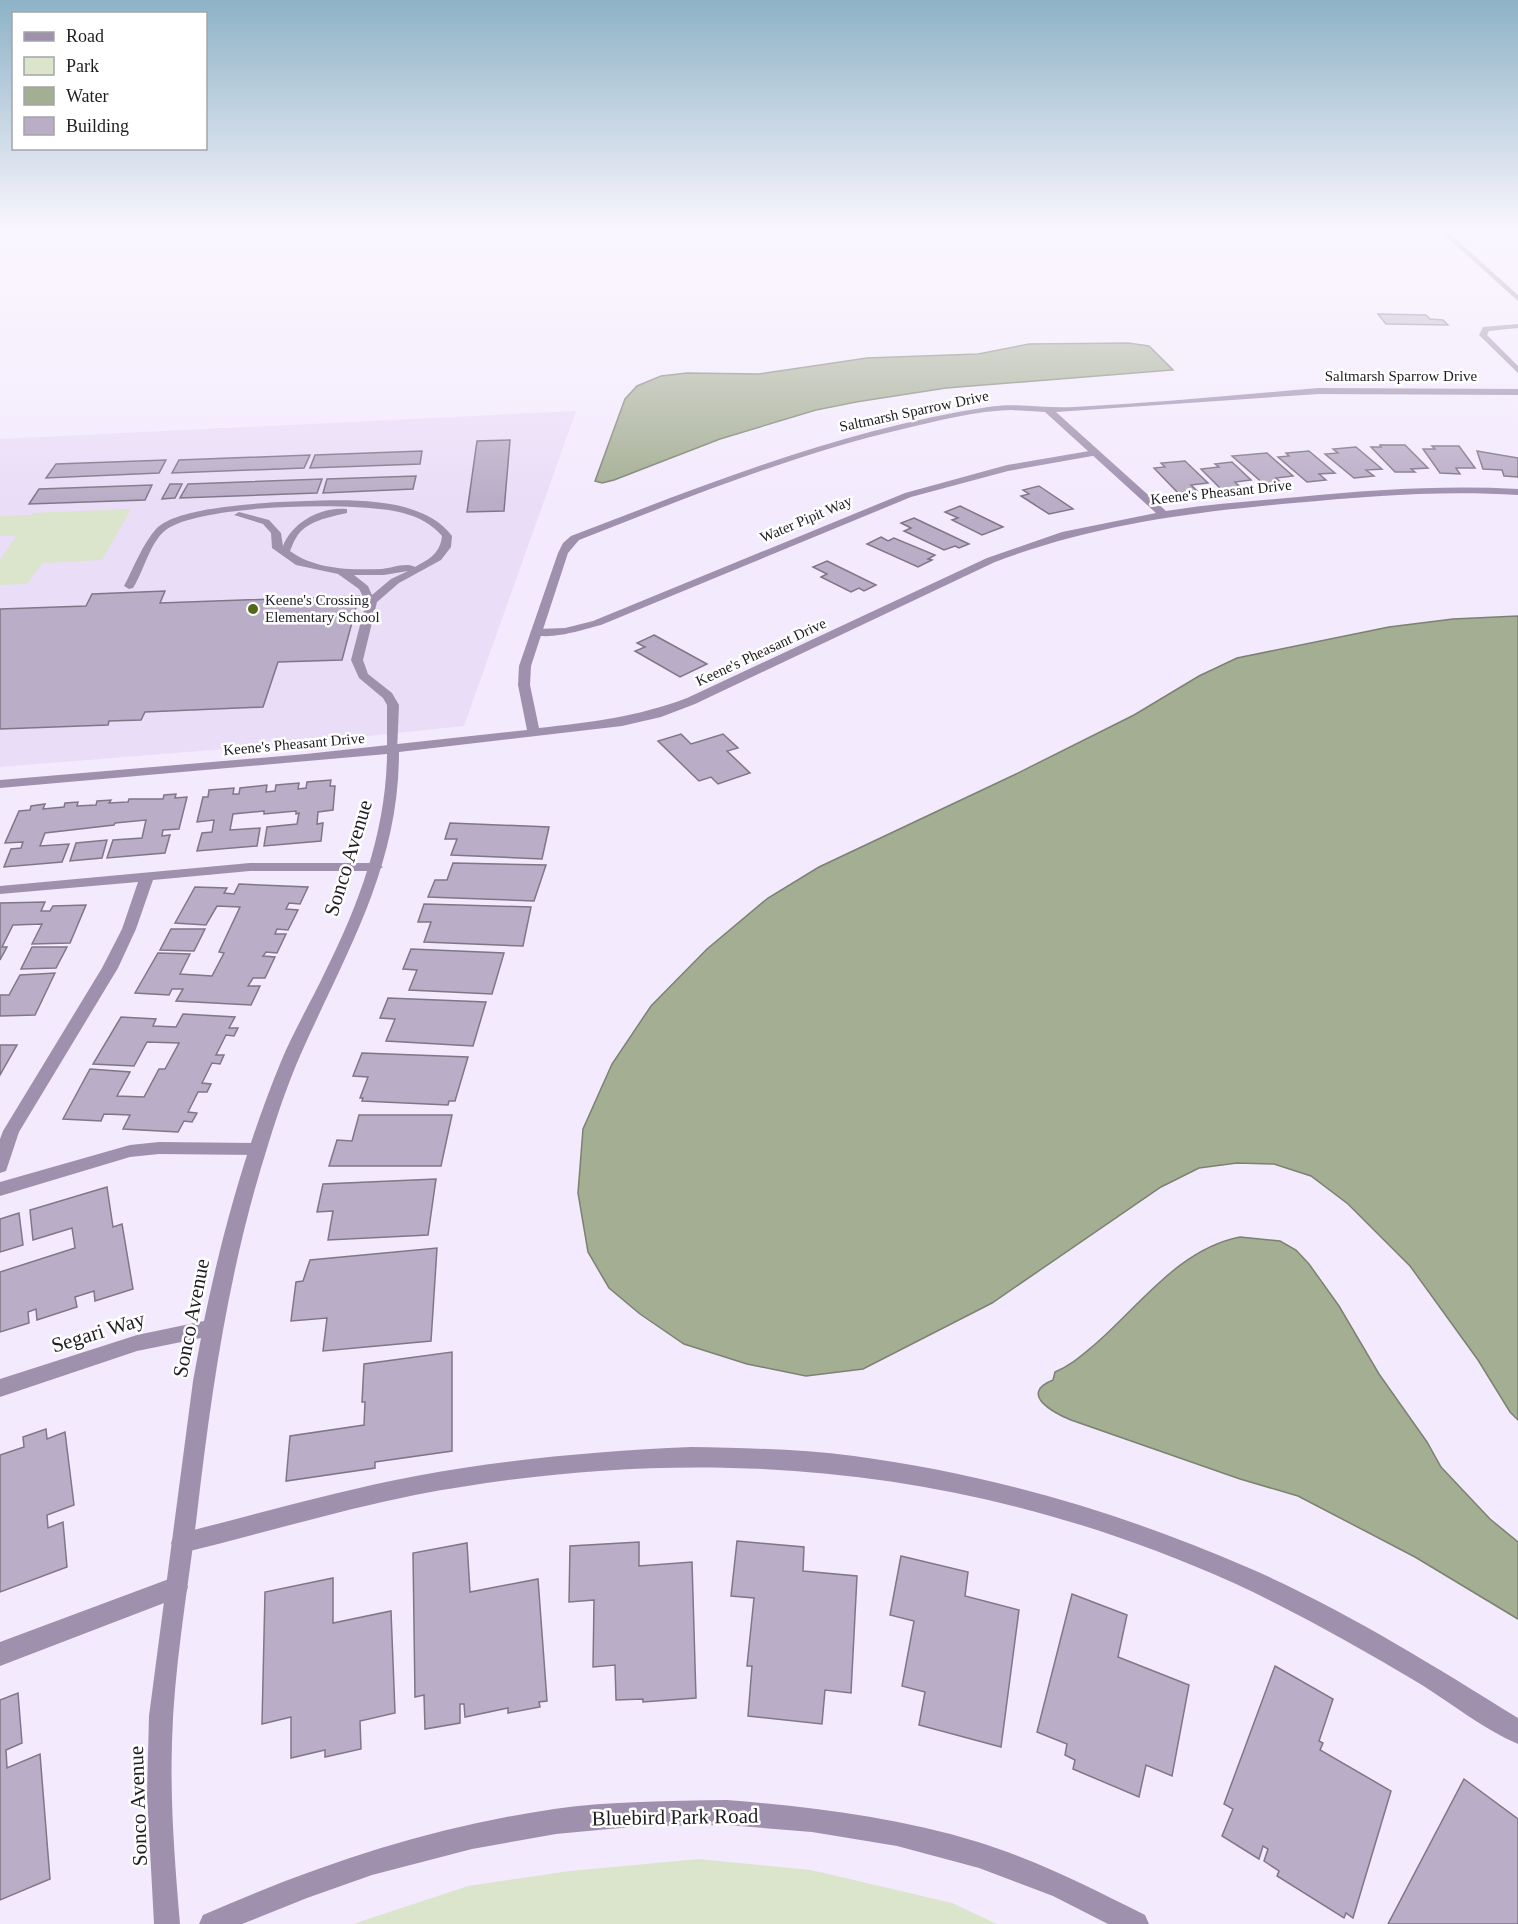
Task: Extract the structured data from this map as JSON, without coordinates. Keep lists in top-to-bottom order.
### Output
{
  "streets": {
    "street": [
      "Saltmarsh Sparrow Drive",
      "Keene's Pheasant Drive",
      "Water Pipit Way",
      "Sonco Avenue",
      "Segari Way",
      "Bluebird Park Road"
    ]
  },
  "crossings": [
    ["Saltmarsh Sparrow Drive", "Keene's Pheasant Drive"],
    ["Saltmarsh Sparrow Drive", "Water Pipit Way"],
    ["Keene's Pheasant Drive", "Sonco Avenue"],
    ["Sonco Avenue", "Segari Way"]
  ],
  "places": ["Keene's Crossing Elementary School"],
  "legend": [
    "Road",
    "Park",
    "Water",
    "Building"
  ]
}
